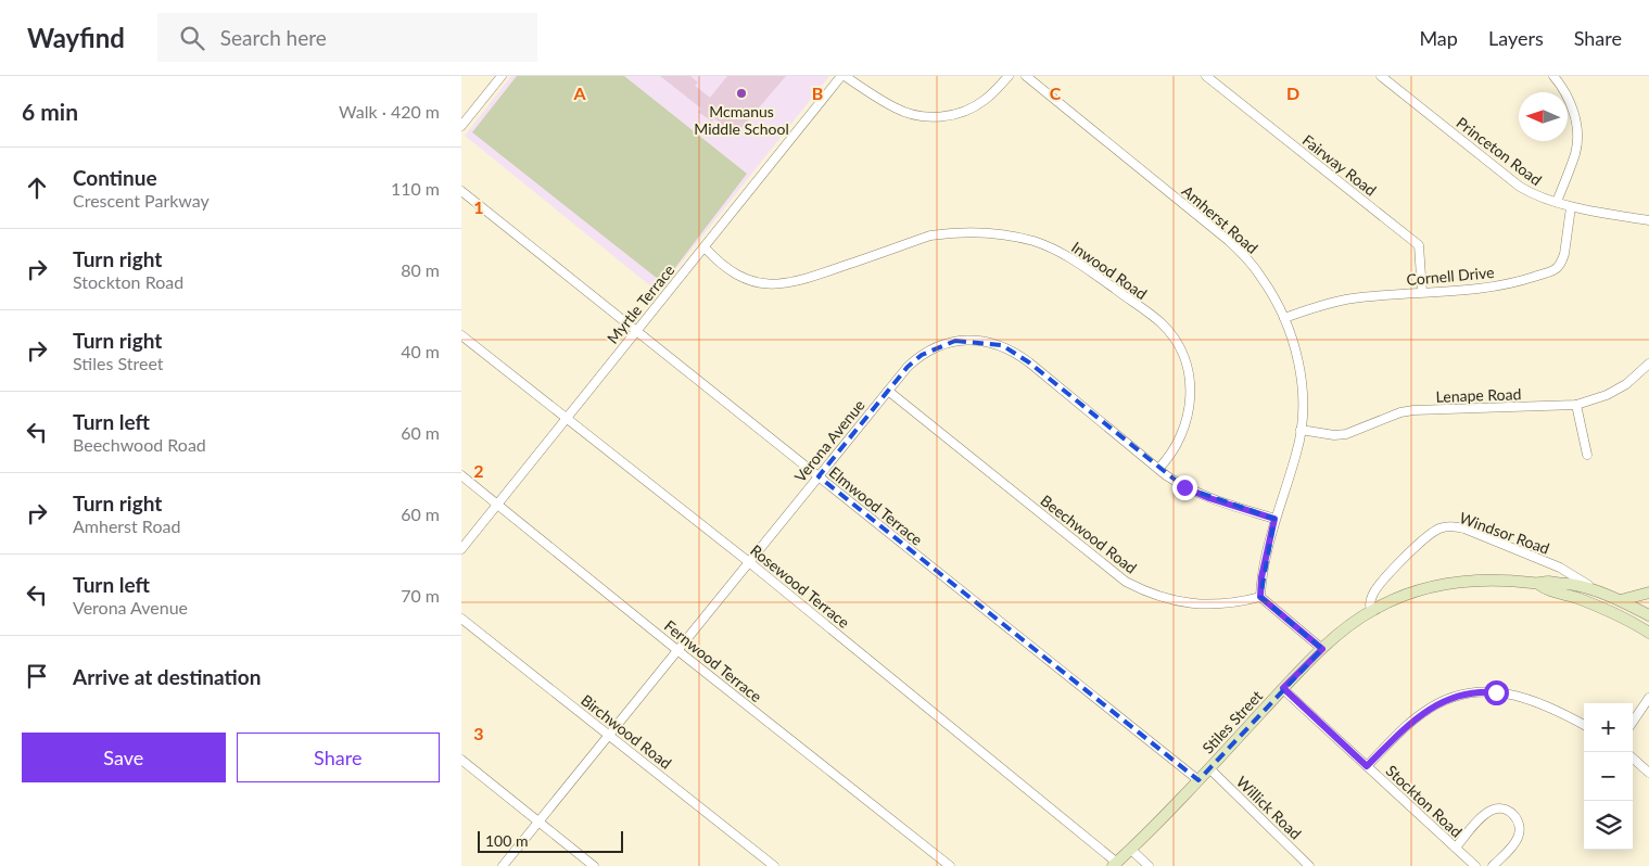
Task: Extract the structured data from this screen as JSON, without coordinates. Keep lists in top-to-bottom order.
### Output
{
  "streets": {
    "main road": ["Stiles Street"],
    "street": [
      "Princeton Road",
      "Fairway Road",
      "Amherst Road",
      "Inwood Road",
      "Cornell Drive",
      "Myrtle Terrace",
      "Lenape Road",
      "Verona Avenue",
      "Elmwood Terrace",
      "Windsor Road",
      "Beechwood Road",
      "Rosewood Terrace",
      "Fernwood Terrace",
      "Birchwood Road",
      "Stockton Road",
      "Willick Road"
    ]
  },
  "crossings": [
    ["Princeton Road", "Cornell Drive"],
    ["Fairway Road", "Cornell Drive"],
    ["Amherst Road", "Cornell Drive"],
    ["Amherst Road", "Lenape Road"],
    ["Amherst Road", "Verona Avenue"],
    ["Amherst Road", "Beechwood Road"],
    ["Inwood Road", "Myrtle Terrace"],
    ["Inwood Road", "Verona Avenue"],
    ["Myrtle Terrace", "Elmwood Terrace"],
    ["Myrtle Terrace", "Rosewood Terrace"],
    ["Myrtle Terrace", "Fernwood Terrace"],
    ["Verona Avenue", "Elmwood Terrace"],
    ["Verona Avenue", "Beechwood Road"],
    ["Verona Avenue", "Rosewood Terrace"],
    ["Verona Avenue", "Fernwood Terrace"],
    ["Verona Avenue", "Birchwood Road"],
    ["Elmwood Terrace", "Stiles Street"],
    ["Windsor Road", "Stiles Street"],
    ["Rosewood Terrace", "Stiles Street"],
    ["Stiles Street", "Stockton Road"],
    ["Stiles Street", "Willick Road"]
  ],
  "places": ["Mcmanus Middle School"],
  "scale_bar": "100 m",
  "north": "left",
  "page": {
    "header": "Wayfind",
    "search": "Search here",
    "nav": ["Map", "Layers", "Share"],
    "heading": ["6 min", "Walk · 420 m"],
    "list": [
      ["Continue", "Crescent Parkway", "110 m"],
      ["Turn right", "Stockton Road", "80 m"],
      ["Turn right", "Stiles Street", "40 m"],
      ["Turn left", "Beechwood Road", "60 m"],
      ["Turn right", "Amherst Road", "60 m"],
      ["Turn left", "Verona Avenue", "70 m"],
      "Arrive at destination"
    ],
    "map_buttons": ["+", "−"],
    "buttons": ["Save", "Share"],
    "scale": "100 m"
  },
  "grid": {
    "columns": [
      "A",
      "B",
      "C",
      "D"
    ],
    "rows": ["1", "2", "3"]
  }
}
